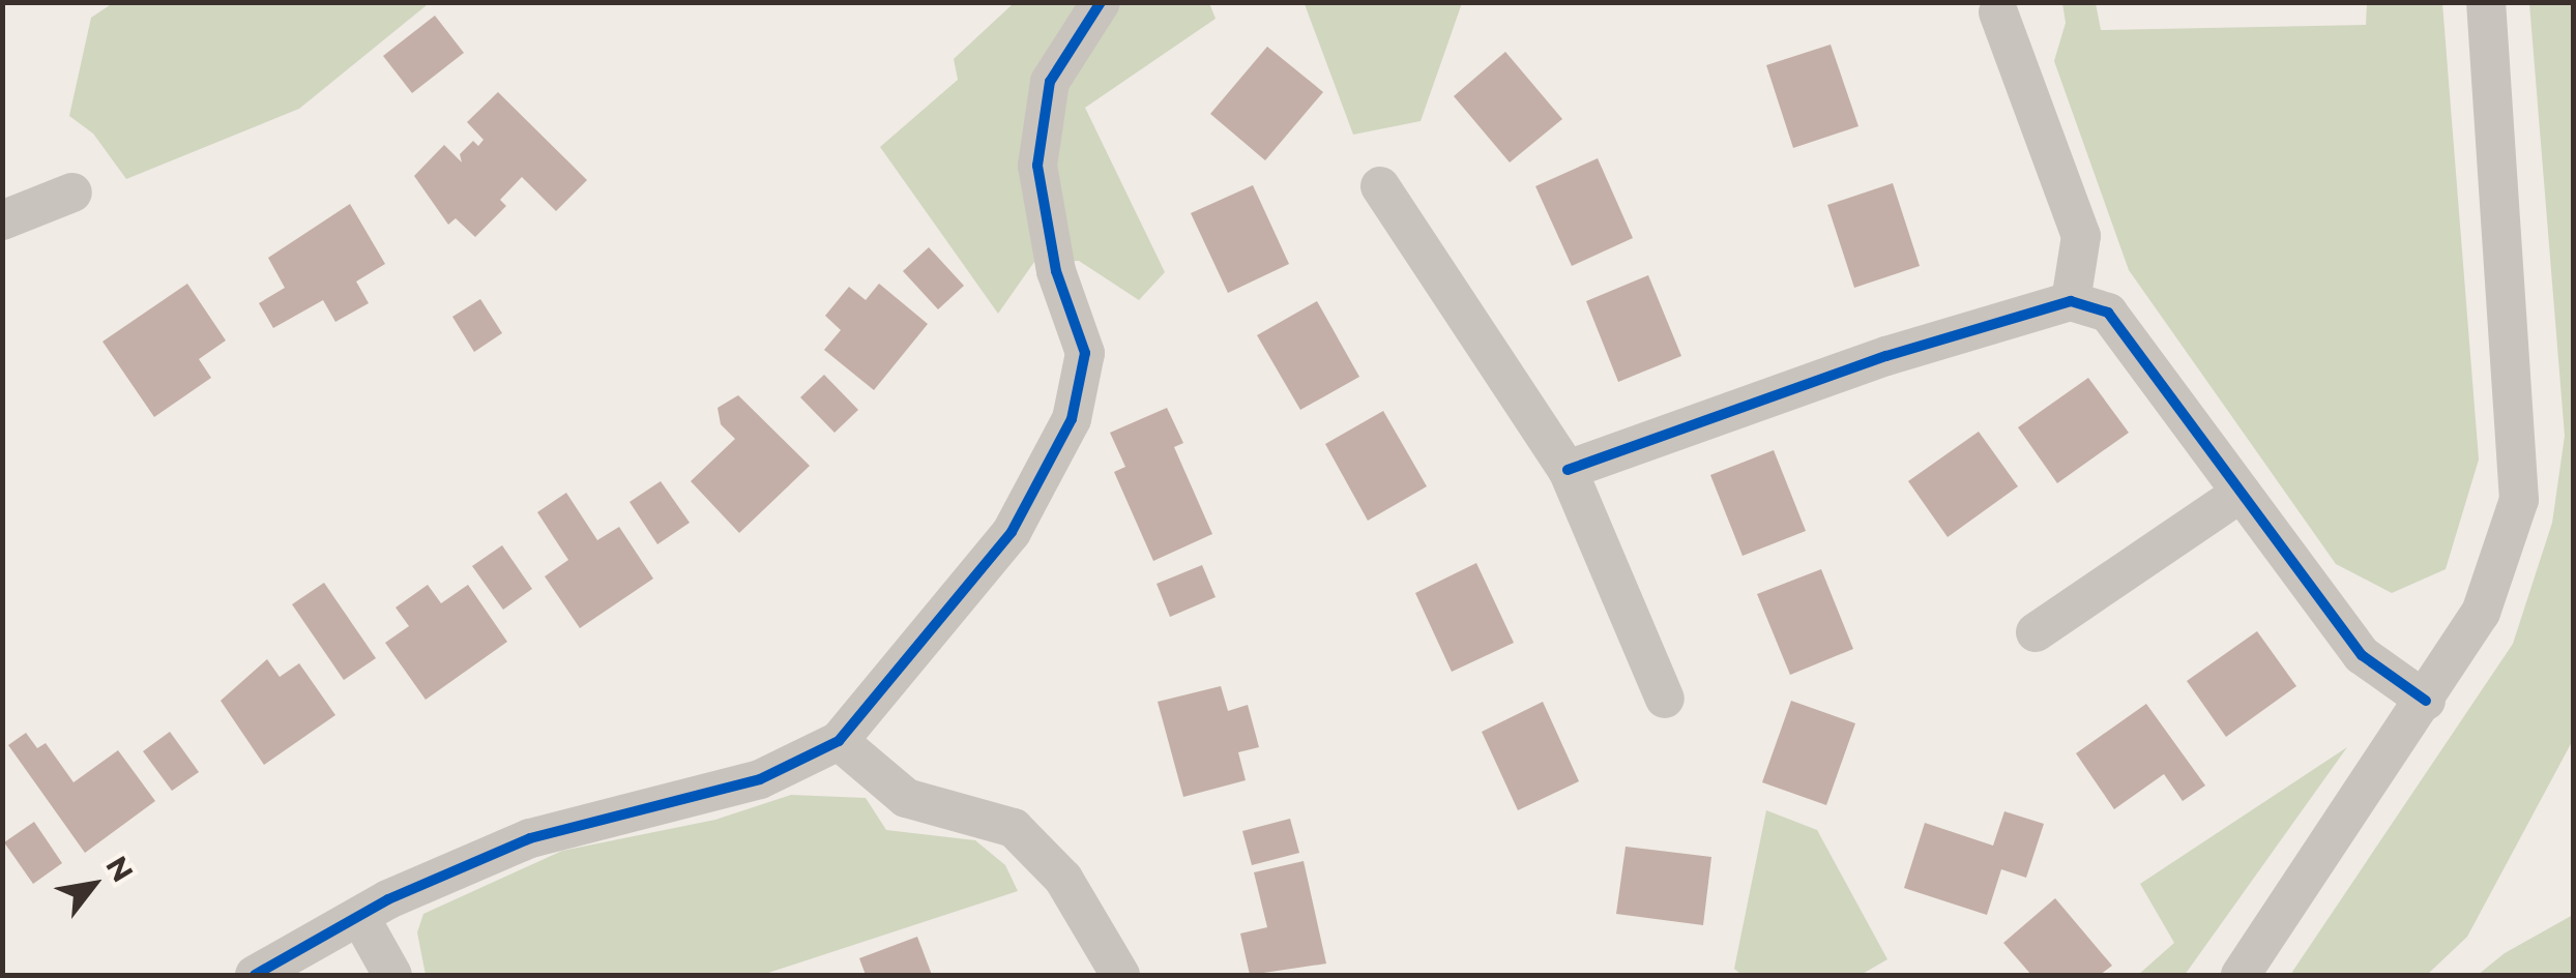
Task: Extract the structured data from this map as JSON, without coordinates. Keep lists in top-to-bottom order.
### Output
{
  "north": "top right"
}
